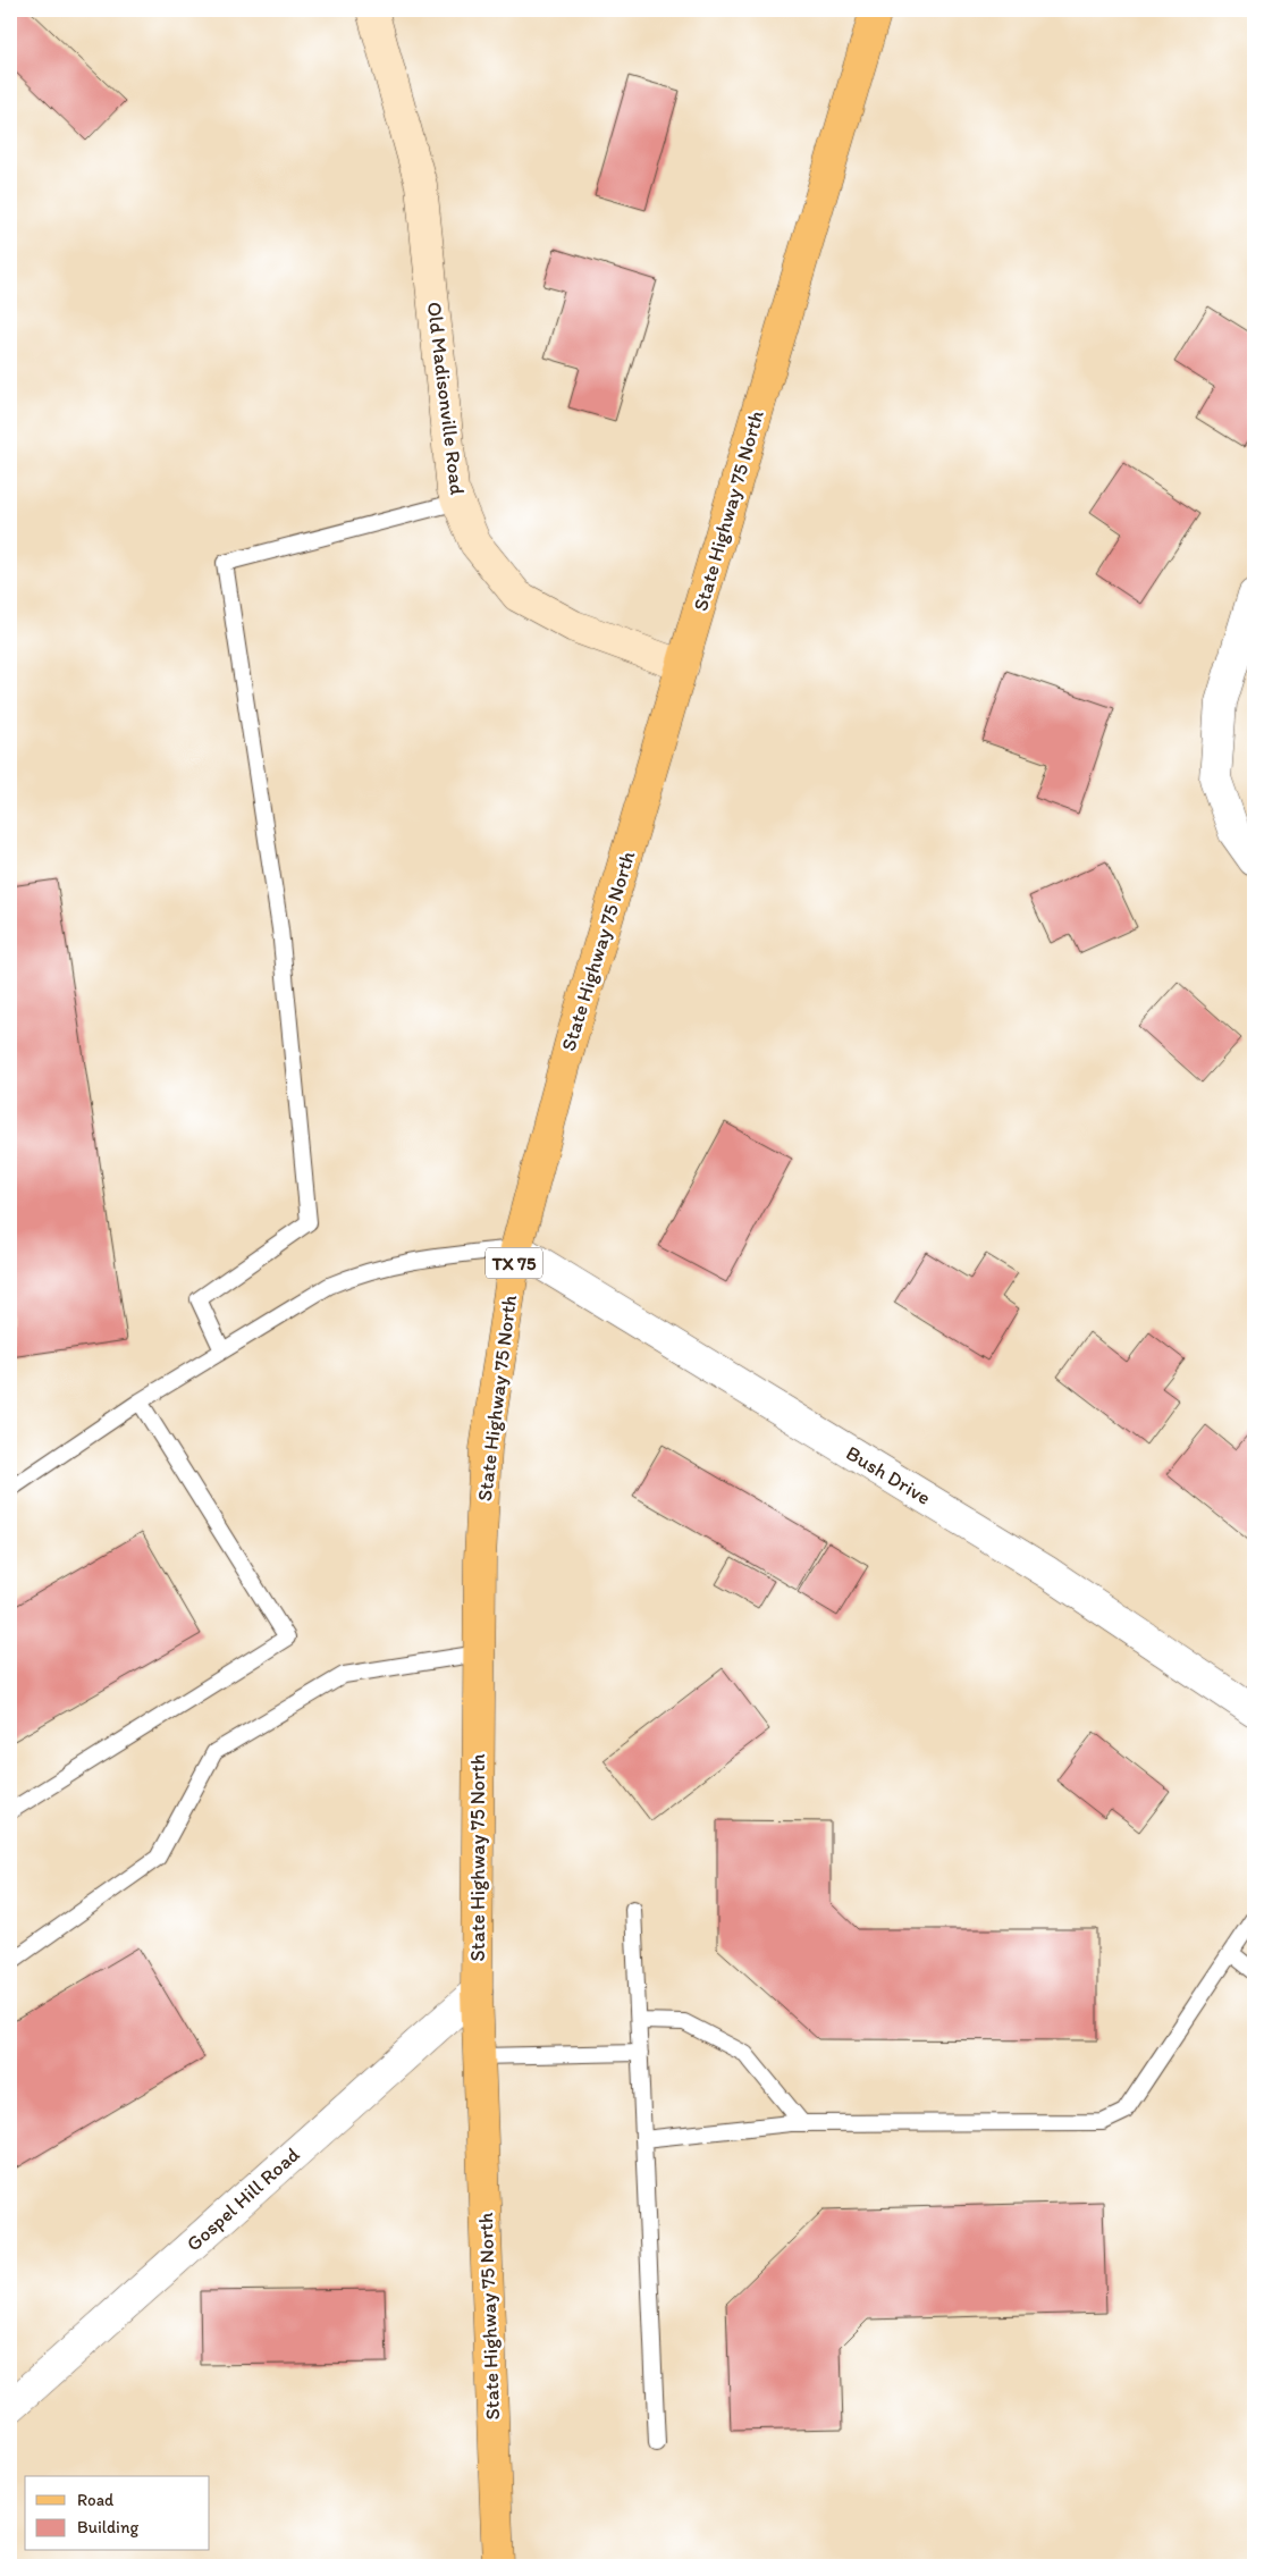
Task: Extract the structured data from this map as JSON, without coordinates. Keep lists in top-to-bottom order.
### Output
{
  "streets": {
    "main road": ["State Highway 75 North", "TX 75"],
    "street": ["Old Madisonville Road", "Bush Drive", "Gospel Hill Road"]
  },
  "crossings": [
    ["Old Madisonville Road", "State Highway 75 North"],
    ["State Highway 75 North", "Bush Drive"],
    ["State Highway 75 North", "Gospel Hill Road"]
  ],
  "legend": ["Road", "Building"]
}
